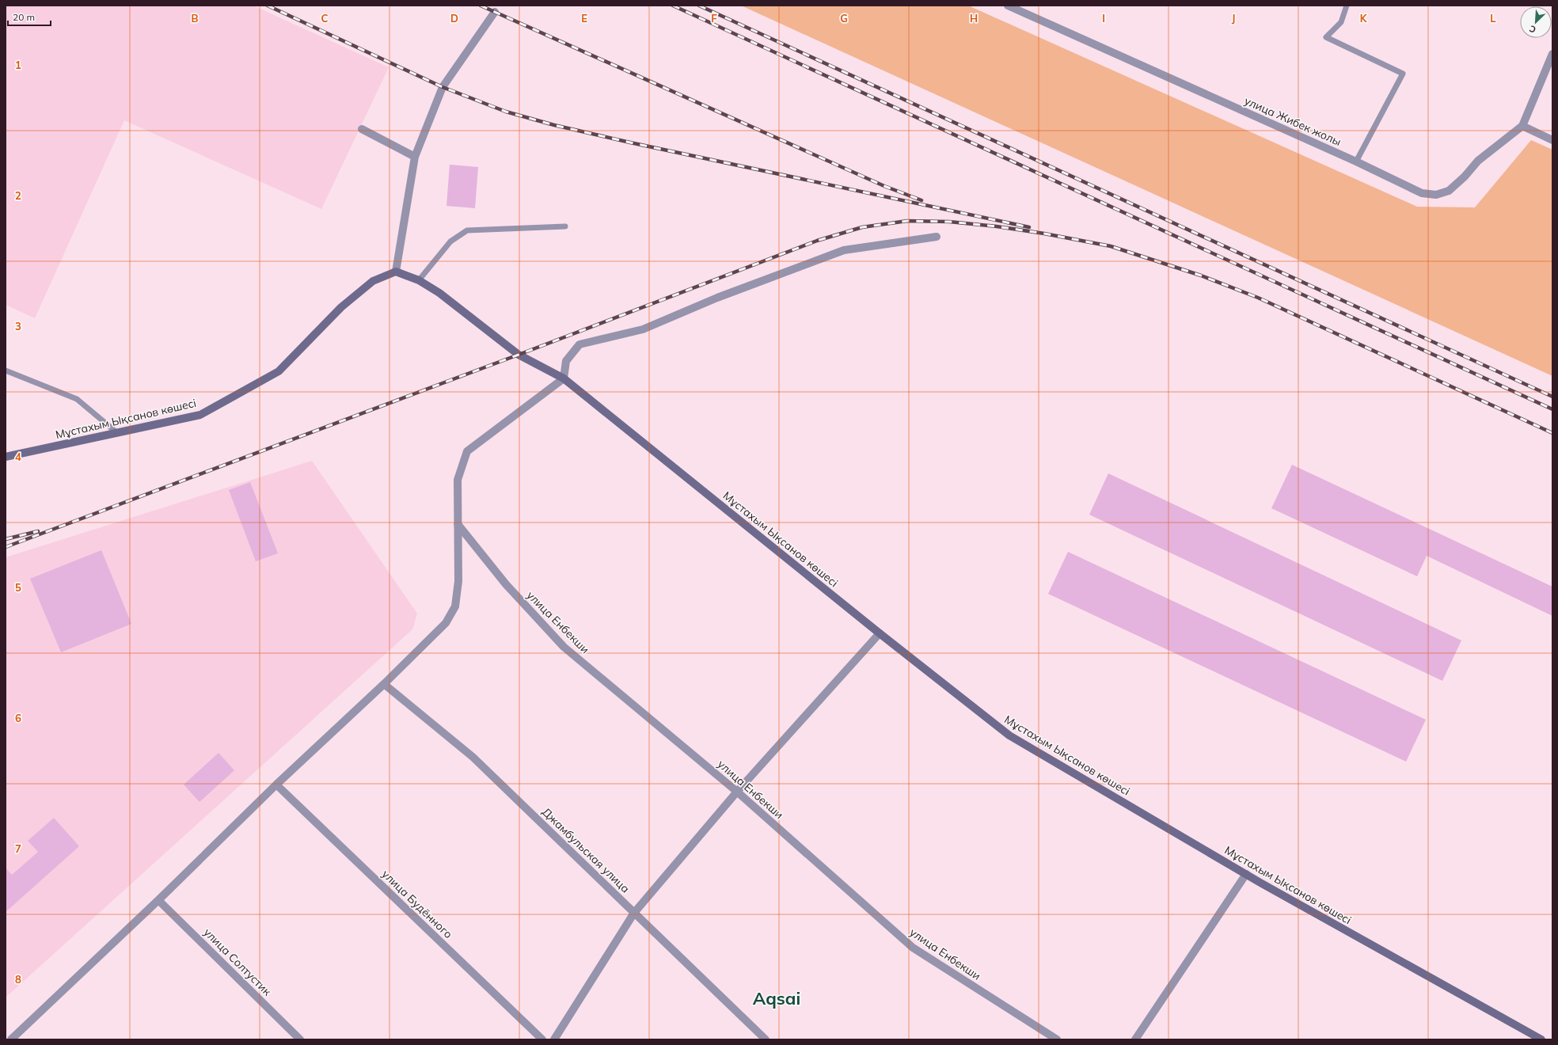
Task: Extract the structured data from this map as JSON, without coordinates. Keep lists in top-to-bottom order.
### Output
{
  "streets": {
    "main road": ["Мұстахым Ықсанов көшесі"],
    "street": [
      "улица Жибек жолы",
      "улица Енбекши",
      "Джамбульская улица",
      "улица Будённого",
      "улица Солтустик"
    ]
  },
  "districts": ["Aqsai"],
  "scale_bar": "20 m",
  "north": "bottom left",
  "grid": {
    "columns": [
      "B",
      "C",
      "D",
      "E",
      "F",
      "G",
      "H",
      "I",
      "J",
      "K",
      "L"
    ],
    "rows": [
      "1",
      "2",
      "3",
      "4",
      "5",
      "6",
      "7",
      "8"
    ]
  }
}
